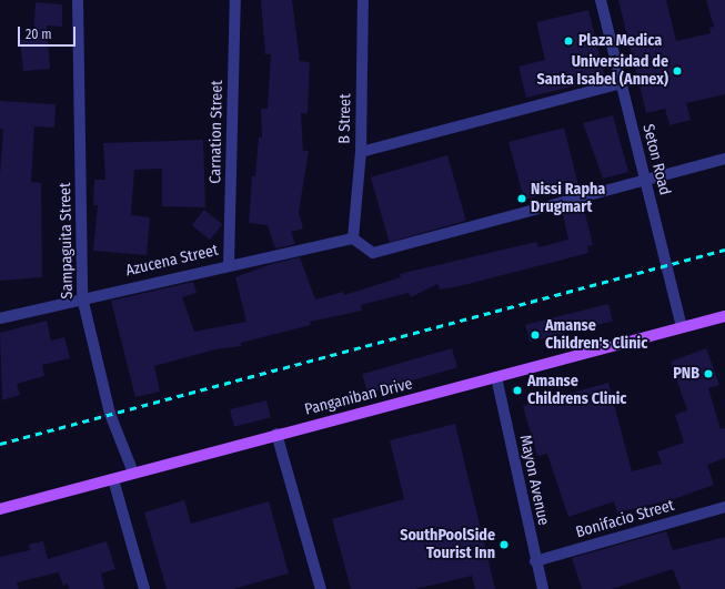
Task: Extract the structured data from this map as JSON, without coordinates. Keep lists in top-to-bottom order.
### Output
{
  "streets": {
    "main road": ["Panganiban Drive"],
    "street": [
      "B Street",
      "Carnation Street",
      "Seton Road",
      "Sampaguita Street",
      "Azucena Street",
      "Mayon Avenue",
      "Bonifacio Street"
    ]
  },
  "crossings": [
    ["B Street", "Azucena Street"],
    ["Carnation Street", "Azucena Street"],
    ["Seton Road", "Panganiban Drive"],
    ["Sampaguita Street", "Azucena Street"],
    ["Sampaguita Street", "Panganiban Drive"],
    ["Panganiban Drive", "Mayon Avenue"],
    ["Mayon Avenue", "Bonifacio Street"]
  ],
  "places": [
    "Plaza Medica",
    "Universidad de Santa Isabel (Annex)",
    "Nissi Rapha Drugmart",
    "Amanse Children's Clinic",
    "PNB",
    "Amanse Childrens Clinic",
    "SouthPoolSide Tourist Inn"
  ],
  "scale_bar": "20 m"
}
